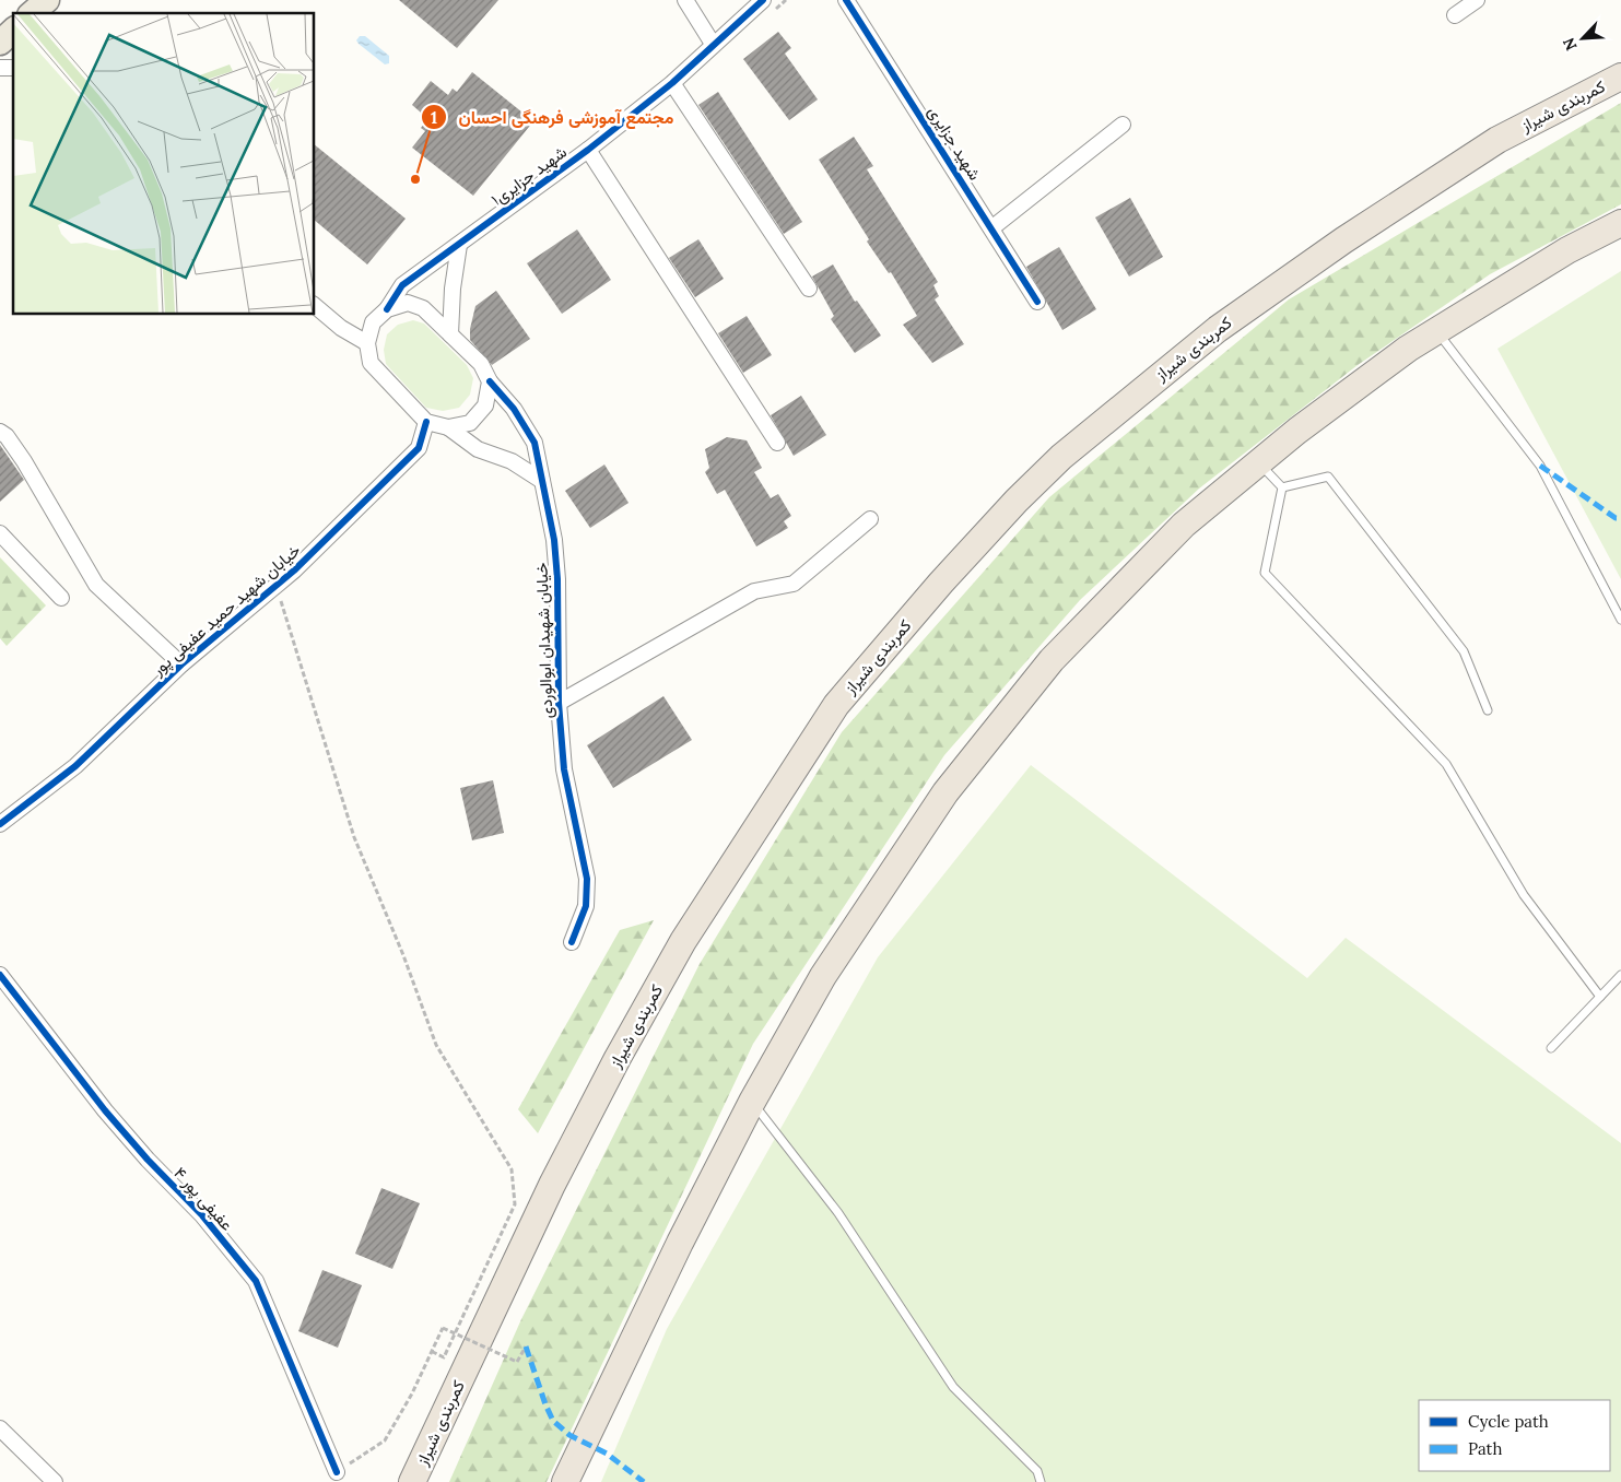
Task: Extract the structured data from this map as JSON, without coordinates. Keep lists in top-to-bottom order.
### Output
{
  "streets": {
    "highway": ["کمربندی شیراز"],
    "street": [
      "شهید جزایری",
      "شهید جزایری۱",
      "خیابان شهید حمید عفیفی پور",
      "خیابان شهیدان ابوالوردی",
      "عفیفی پور ۴"
    ]
  },
  "crossings": [
    ["شهید جزایری۱", "خیابان شهید حمید عفیفی پور"],
    ["شهید جزایری۱", "خیابان شهیدان ابوالوردی"],
    ["خیابان شهید حمید عفیفی پور", "خیابان شهیدان ابوالوردی"]
  ],
  "places": ["مجتمع آموزشی فرهنگی احسان"],
  "legend": ["Cycle path", "Path"],
  "north": "bottom left"
}
